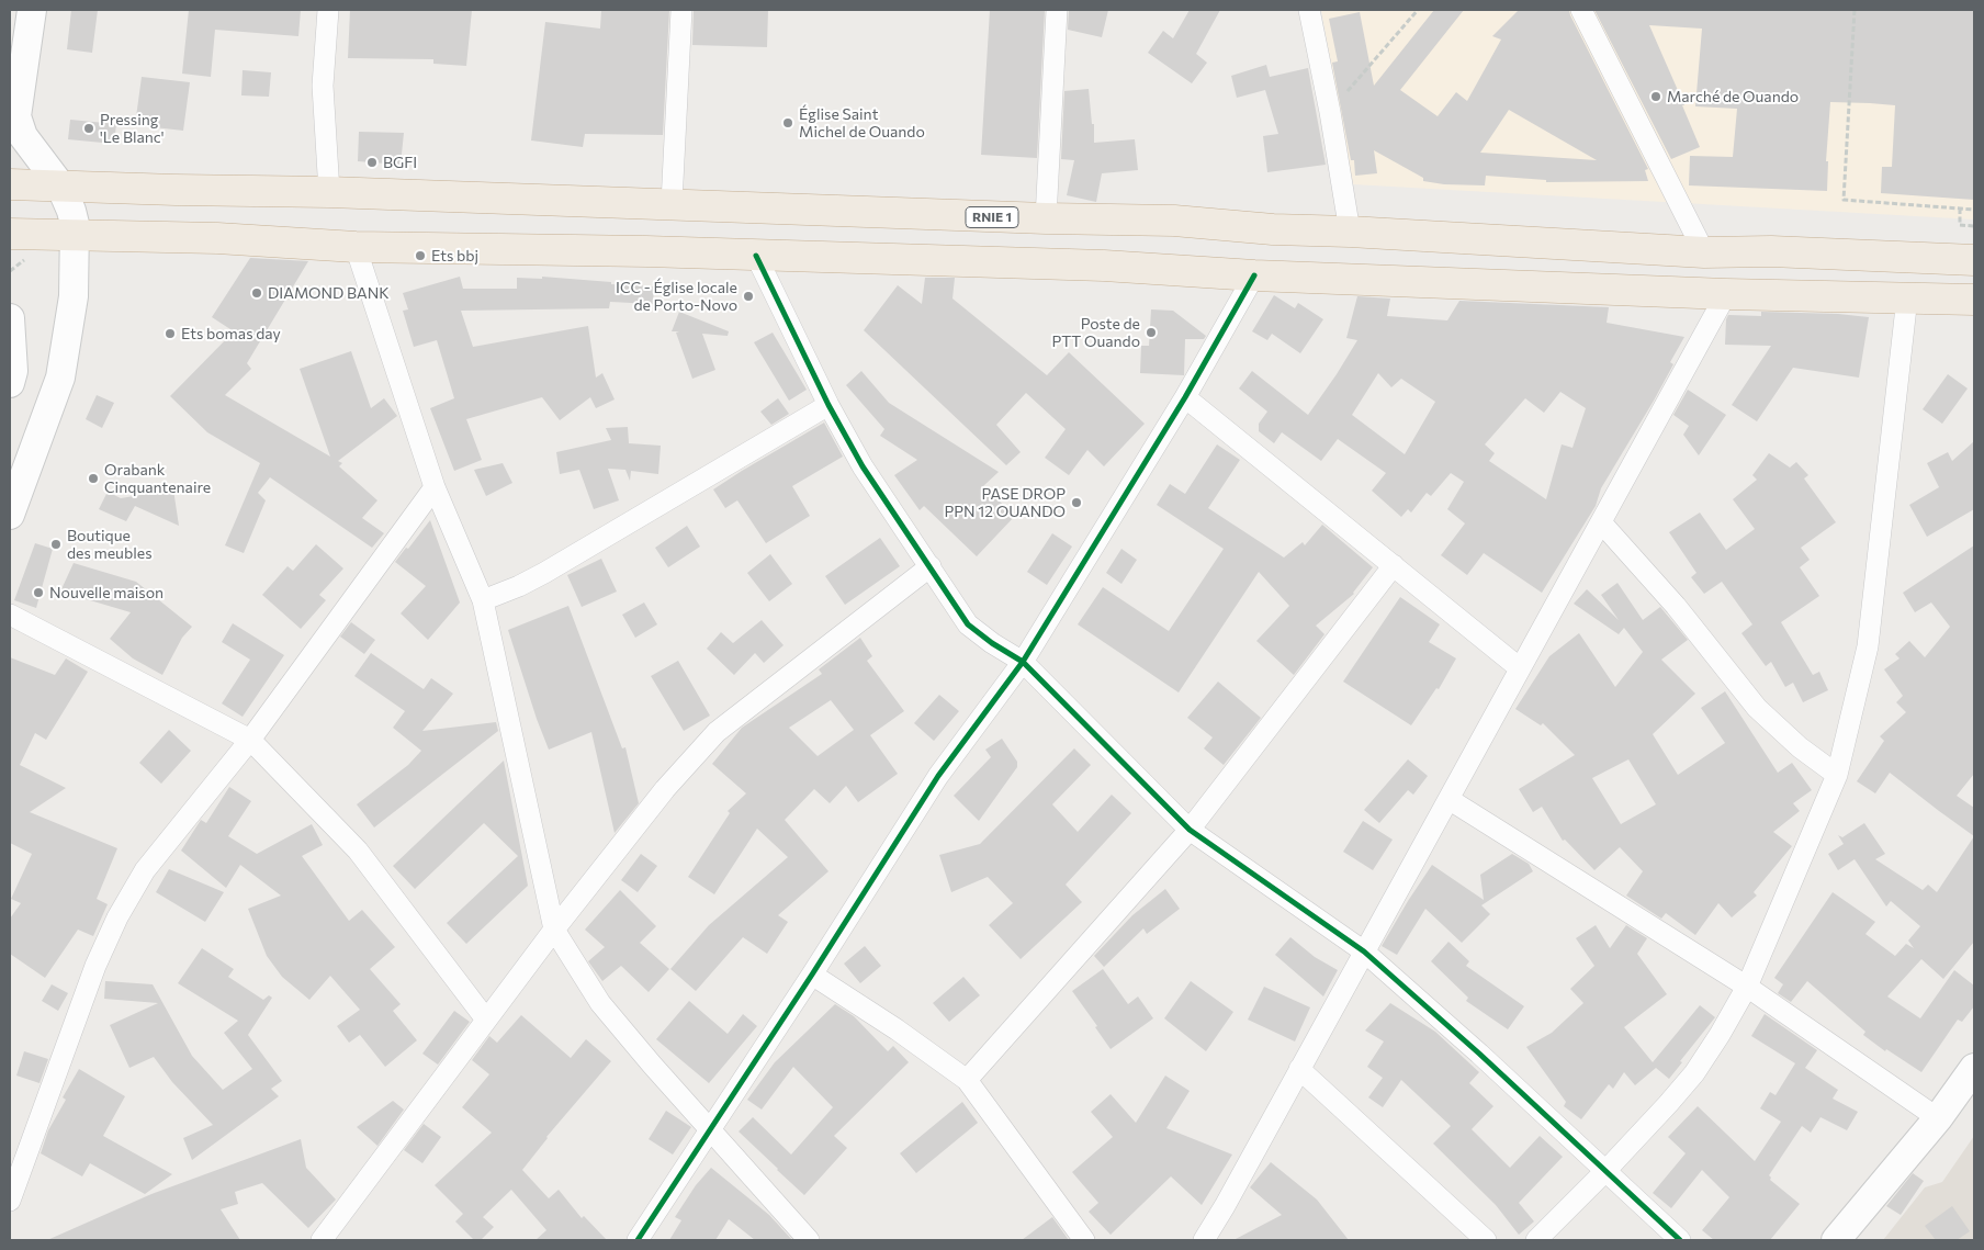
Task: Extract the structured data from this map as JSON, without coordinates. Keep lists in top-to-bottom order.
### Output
{
  "streets": {
    "highway": ["RNIE 1"]
  },
  "places": [
    "Marché de Ouando",
    "Église Saint Michel de Ouando",
    "Pressing 'Le Blanc'",
    "BGFI",
    "Ets bbj",
    "DIAMOND BANK",
    "ICC - Église locale de Porto-Novo",
    "Poste de PTT Ouando",
    "Ets bomas day",
    "Orabank Cinquantenaire",
    "PASE DROP PPN 12 OUANDO",
    "Boutique des meubles",
    "Nouvelle maison"
  ]
}
